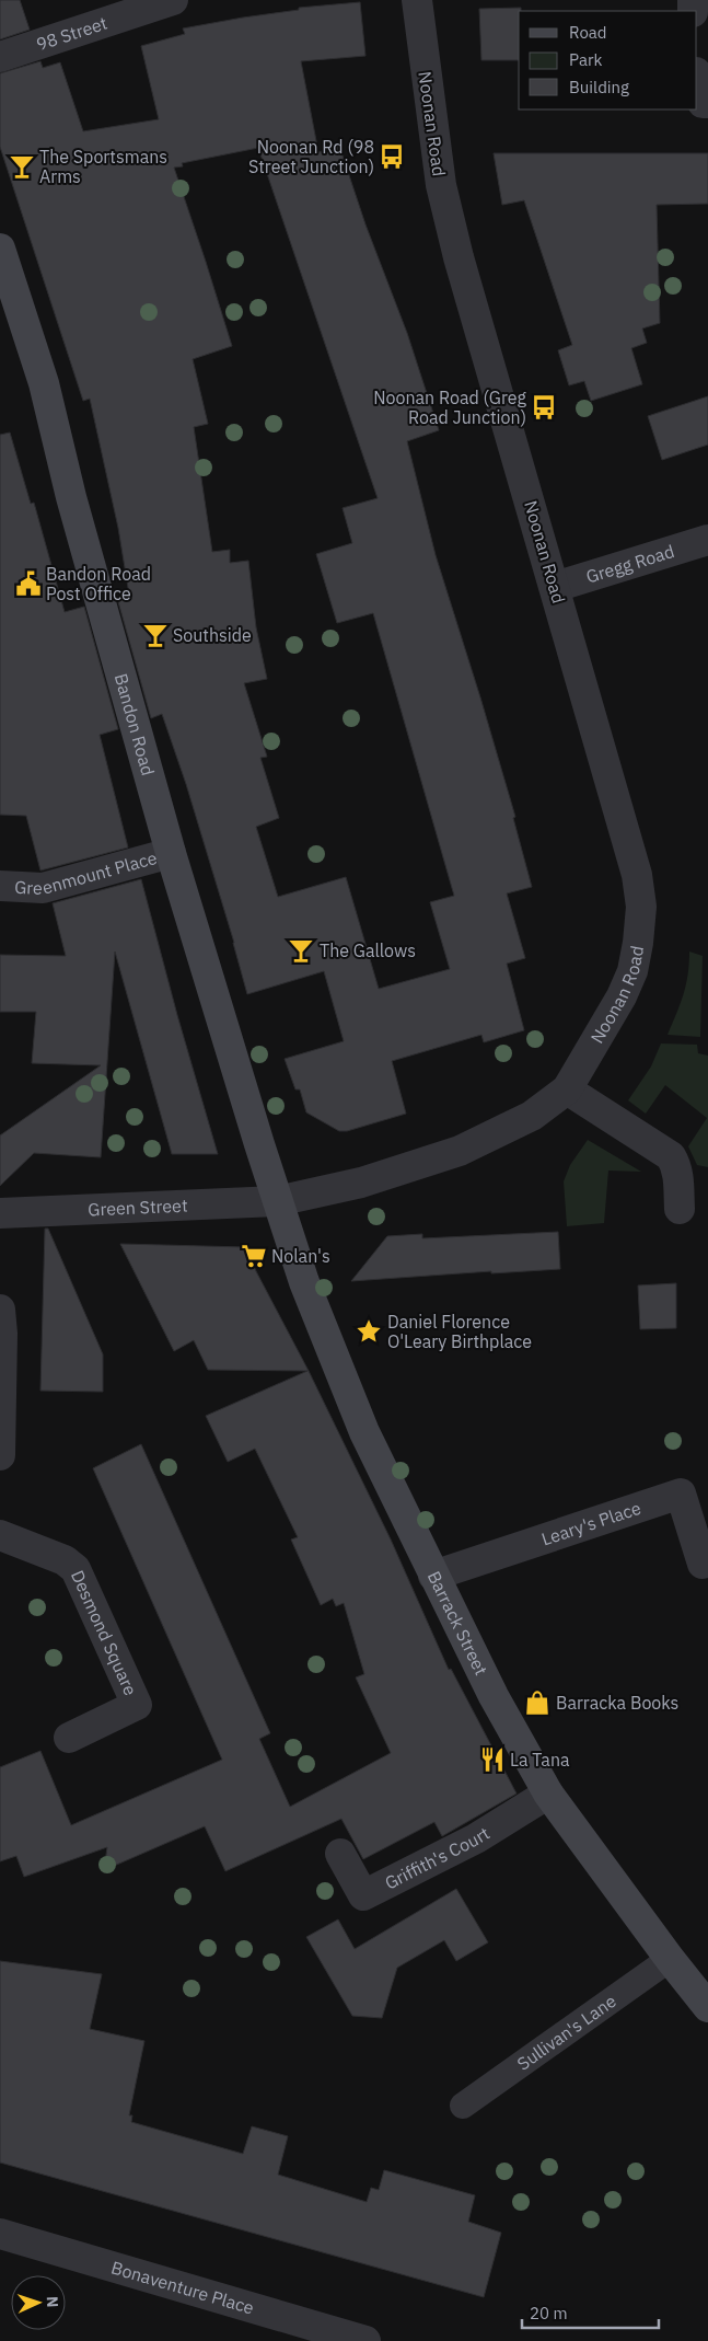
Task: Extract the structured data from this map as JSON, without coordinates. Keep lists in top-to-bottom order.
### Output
{
  "streets": {
    "main road": ["Bandon Road", "Barrack Street"],
    "street": [
      "98 Street",
      "Noonan Road",
      "Gregg Road",
      "Greenmount Place",
      "Green Street",
      "Leary's Place",
      "Desmond Square",
      "Griffith's Court",
      "Sullivan's Lane",
      "Bonaventure Place"
    ]
  },
  "crossings": [
    ["Noonan Road", "Gregg Road"],
    ["Noonan Road", "Bandon Road"],
    ["Noonan Road", "Green Street"],
    ["Noonan Road", "Barrack Street"],
    ["Bandon Road", "Greenmount Place"],
    ["Bandon Road", "Green Street"],
    ["Bandon Road", "Barrack Street"],
    ["Green Street", "Barrack Street"],
    ["Leary's Place", "Barrack Street"],
    ["Barrack Street", "Griffith's Court"],
    ["Barrack Street", "Sullivan's Lane"]
  ],
  "places": {
    "bus stop": ["Noonan Rd (98 Street Junction)", "Noonan Road (Greg Road Junction)"],
    "bar": ["The Sportsmans Arms", "Southside", "The Gallows"],
    "public building": ["Bandon Road Post Office"],
    "supermarket": ["Nolan's"],
    "place": ["Daniel Florence O'Leary Birthplace"],
    "shop": ["Barracka Books"],
    "restaurant": ["La Tana"]
  },
  "legend": ["Road", "Park", "Building"],
  "scale_bar": "20 m",
  "north": "right"
}
